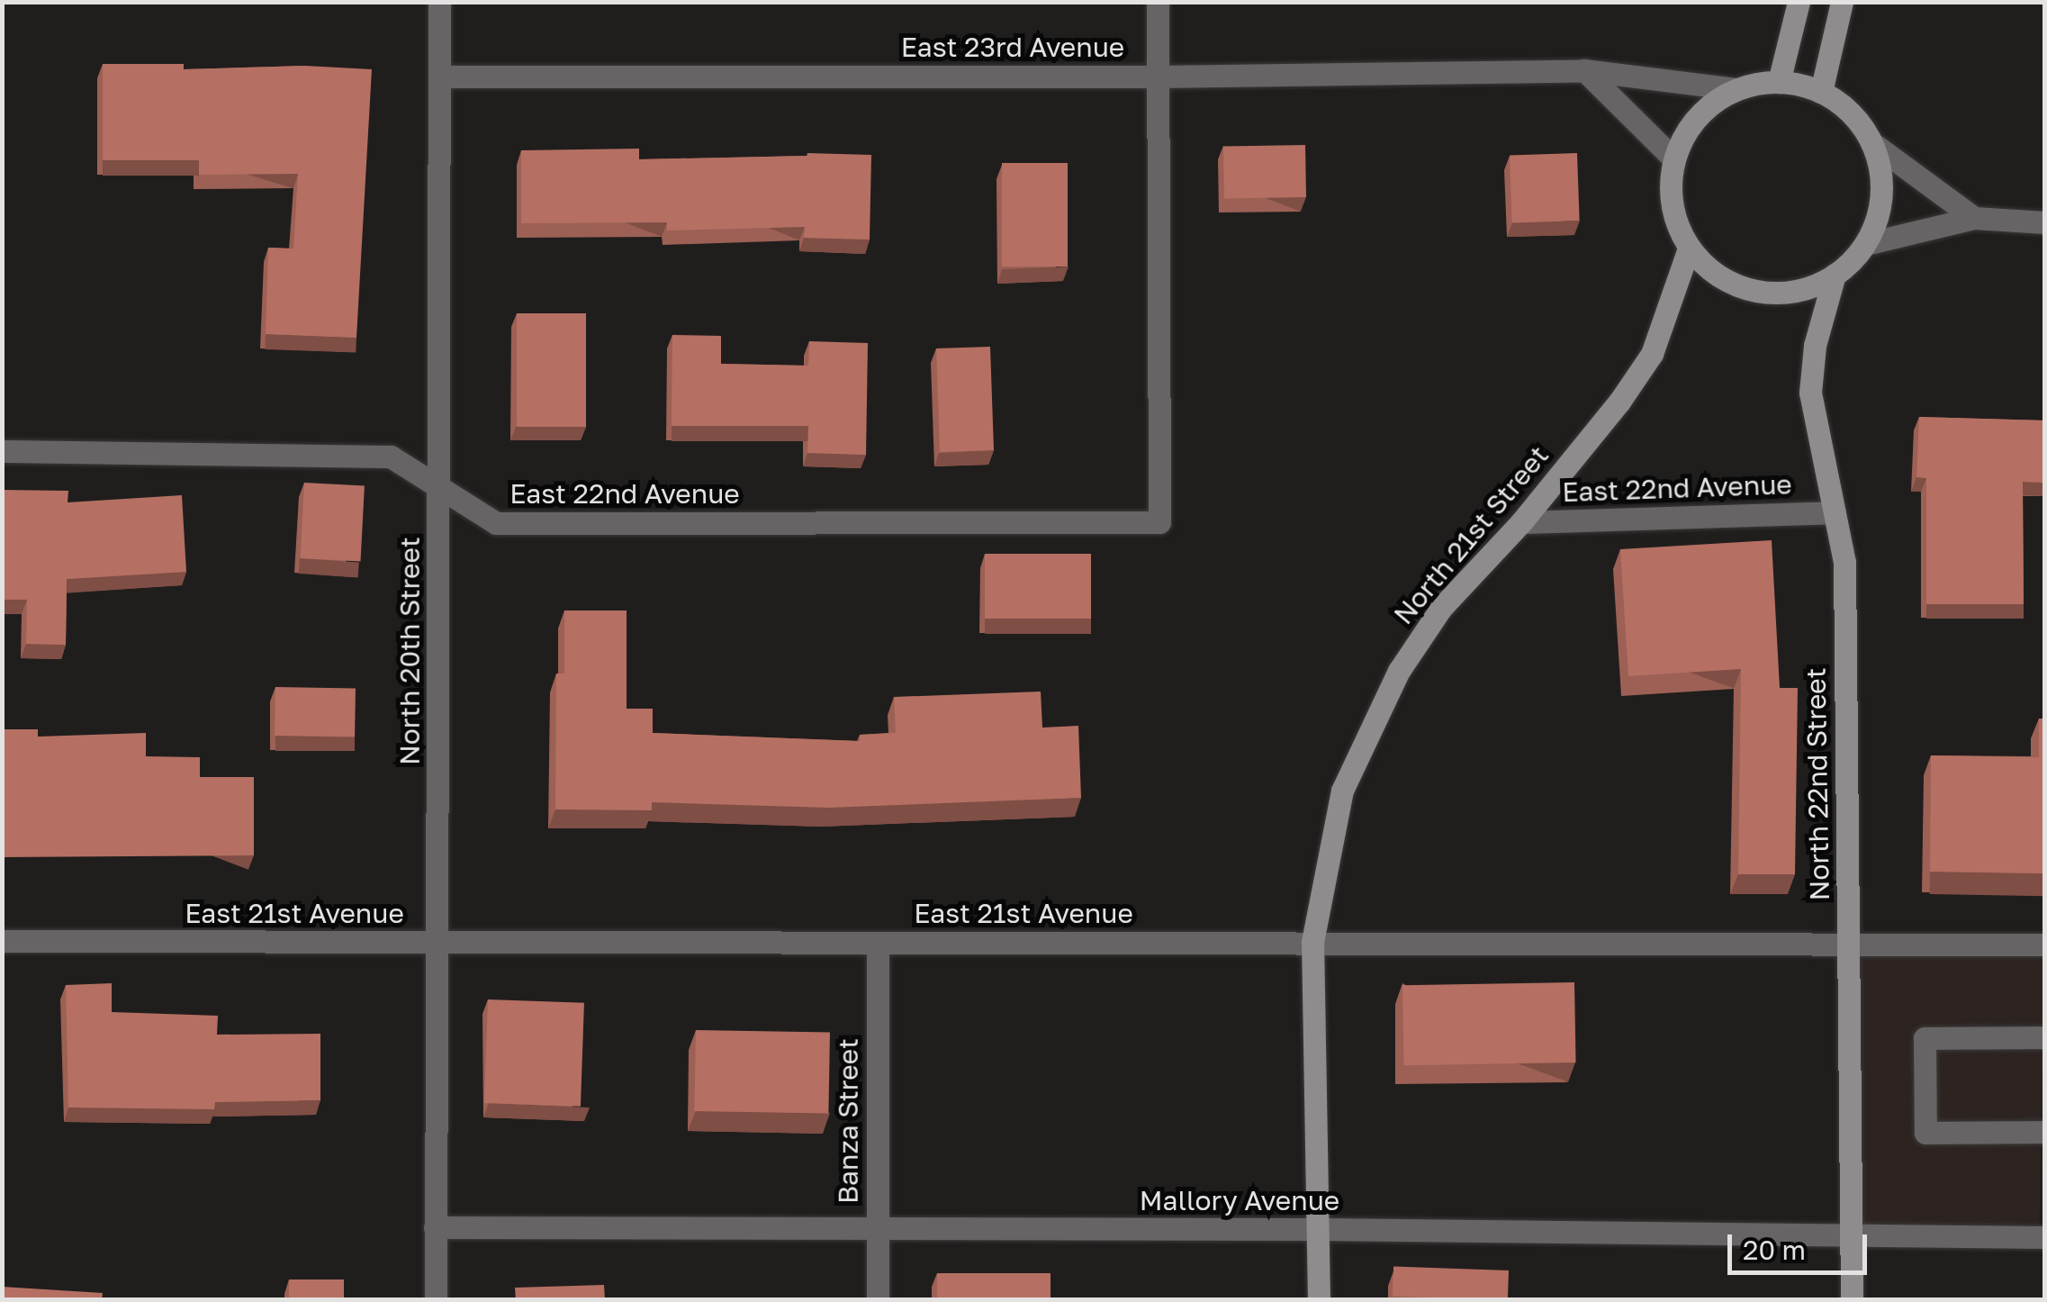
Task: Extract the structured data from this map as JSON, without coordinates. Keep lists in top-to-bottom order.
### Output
{
  "streets": {
    "main road": ["North 21st Street", "North 22nd Street"],
    "street": [
      "East 23rd Avenue",
      "East 22nd Avenue",
      "North 20th Street",
      "East 21st Avenue",
      "Banza Street",
      "Mallory Avenue"
    ]
  },
  "crossings": [
    ["East 23rd Avenue", "East 22nd Avenue"],
    ["East 23rd Avenue", "North 21st Street"],
    ["East 23rd Avenue", "North 20th Street"],
    ["East 23rd Avenue", "North 22nd Street"],
    ["East 22nd Avenue", "North 21st Street"],
    ["East 22nd Avenue", "North 20th Street"],
    ["East 22nd Avenue", "North 22nd Street"],
    ["North 21st Street", "North 22nd Street"],
    ["North 21st Street", "East 21st Avenue"],
    ["North 21st Street", "Mallory Avenue"],
    ["North 20th Street", "East 21st Avenue"],
    ["North 20th Street", "Mallory Avenue"],
    ["North 22nd Street", "East 21st Avenue"],
    ["North 22nd Street", "Mallory Avenue"],
    ["East 21st Avenue", "Banza Street"],
    ["Banza Street", "Mallory Avenue"]
  ],
  "scale_bar": "20 m"
}
